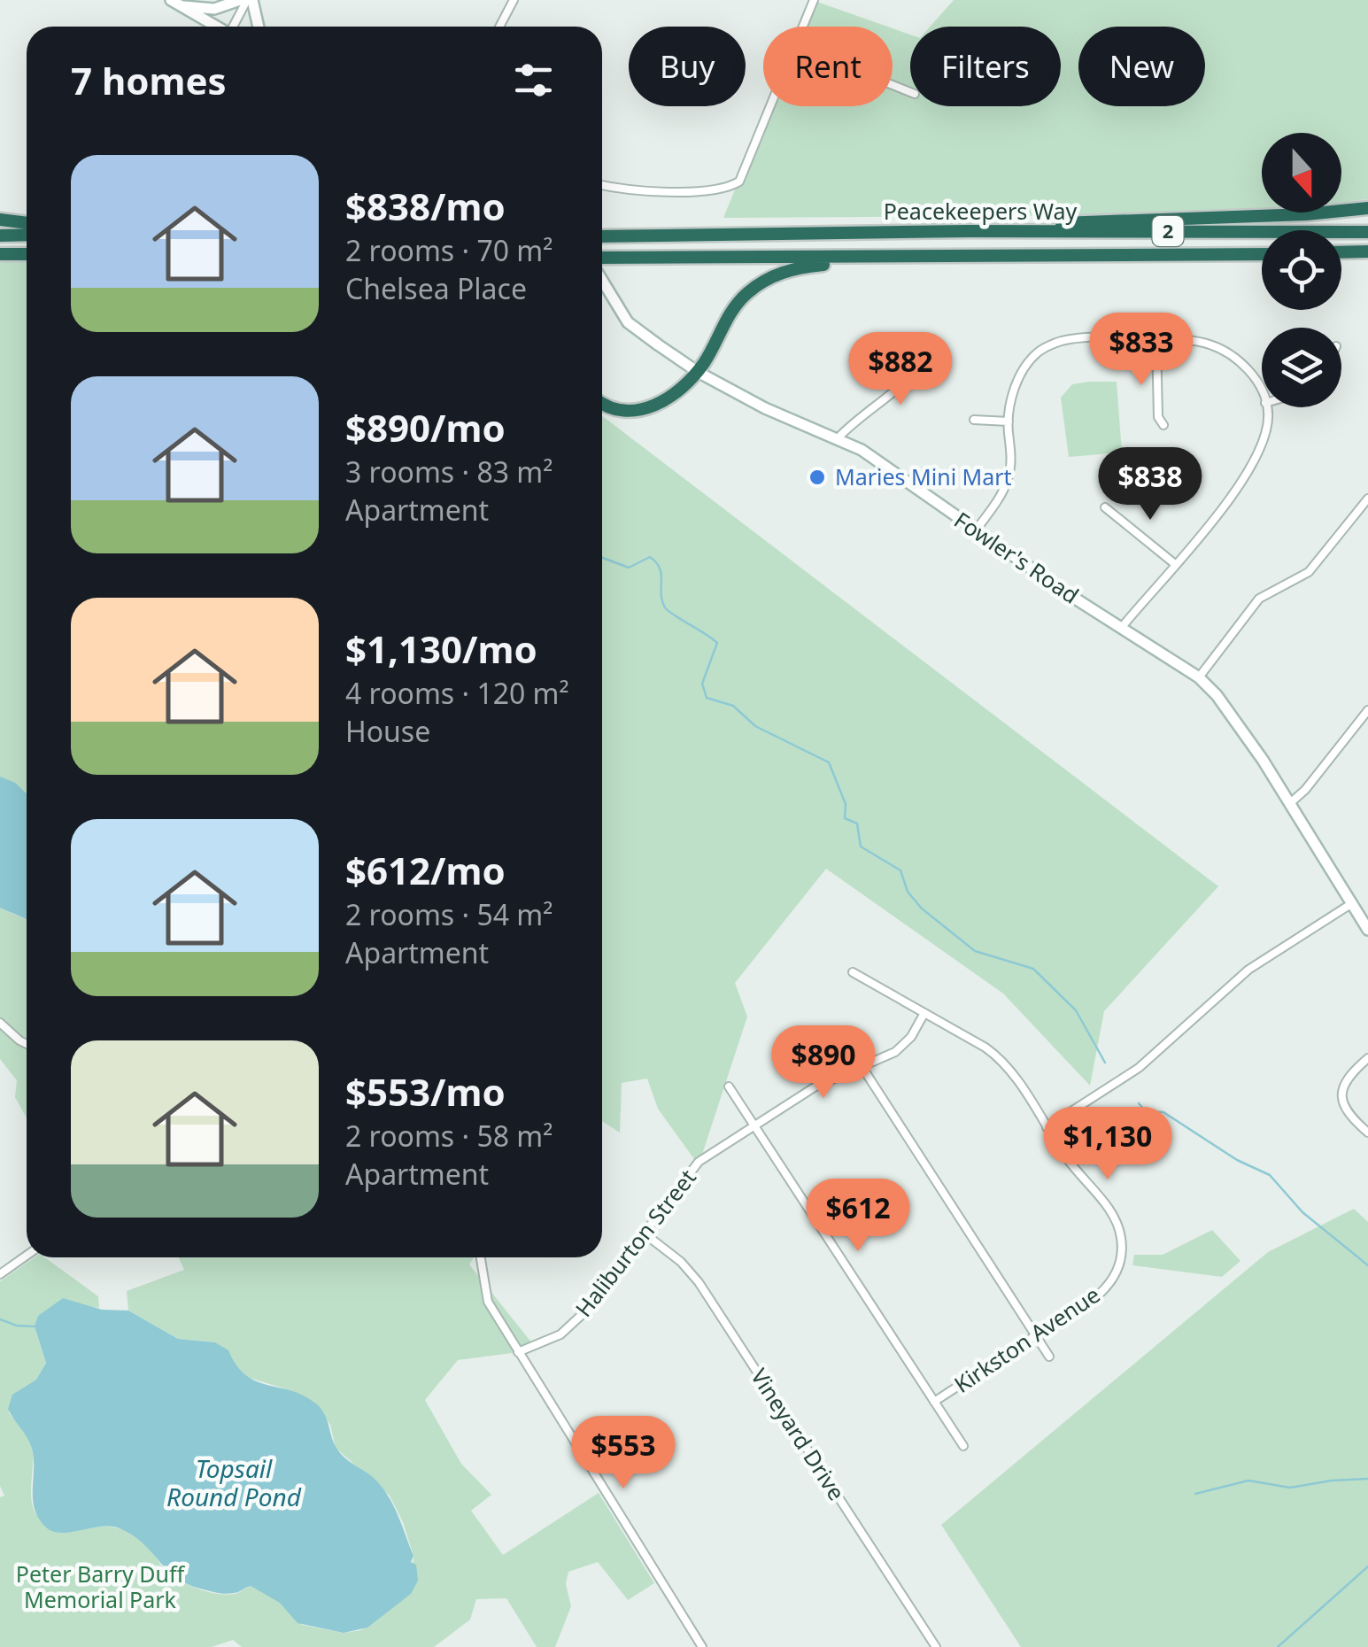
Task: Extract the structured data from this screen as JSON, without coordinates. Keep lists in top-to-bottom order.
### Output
{
  "streets": {
    "highway": ["Peacekeepers Way", "2"],
    "street": [
      "Fowler's Road",
      "Haliburton Street",
      "Kirkston Avenue",
      "Vineyard Drive"
    ]
  },
  "crossings": [
    ["Haliburton Street", "Kirkston Avenue"],
    ["Haliburton Street", "Vineyard Drive"]
  ],
  "water": ["Topsail Round Pond"],
  "parks": ["Peter Barry Duff Memorial Park"],
  "places": ["Maries Mini Mart"],
  "north": "bottom",
  "page": {
    "chip": [
      "Buy",
      "Rent",
      "Filters",
      "New"
    ],
    "heading": "7 homes",
    "list": [
      {
        "name": "$838/mo",
        "note": "2 rooms · 70 m² · Chelsea Place"
      },
      {
        "name": "$890/mo",
        "note": "3 rooms · 83 m² · Apartment"
      },
      {
        "name": "$1,130/mo",
        "note": "4 rooms · 120 m² · House"
      },
      {
        "name": "$612/mo",
        "note": "2 rooms · 54 m² · Apartment"
      },
      {
        "name": "$553/mo",
        "note": "2 rooms · 58 m² · Apartment"
      }
    ],
    "price": [
      "$833",
      "$882",
      "$838",
      "$890",
      "$1,130",
      "$612",
      "$553"
    ]
  }
}
